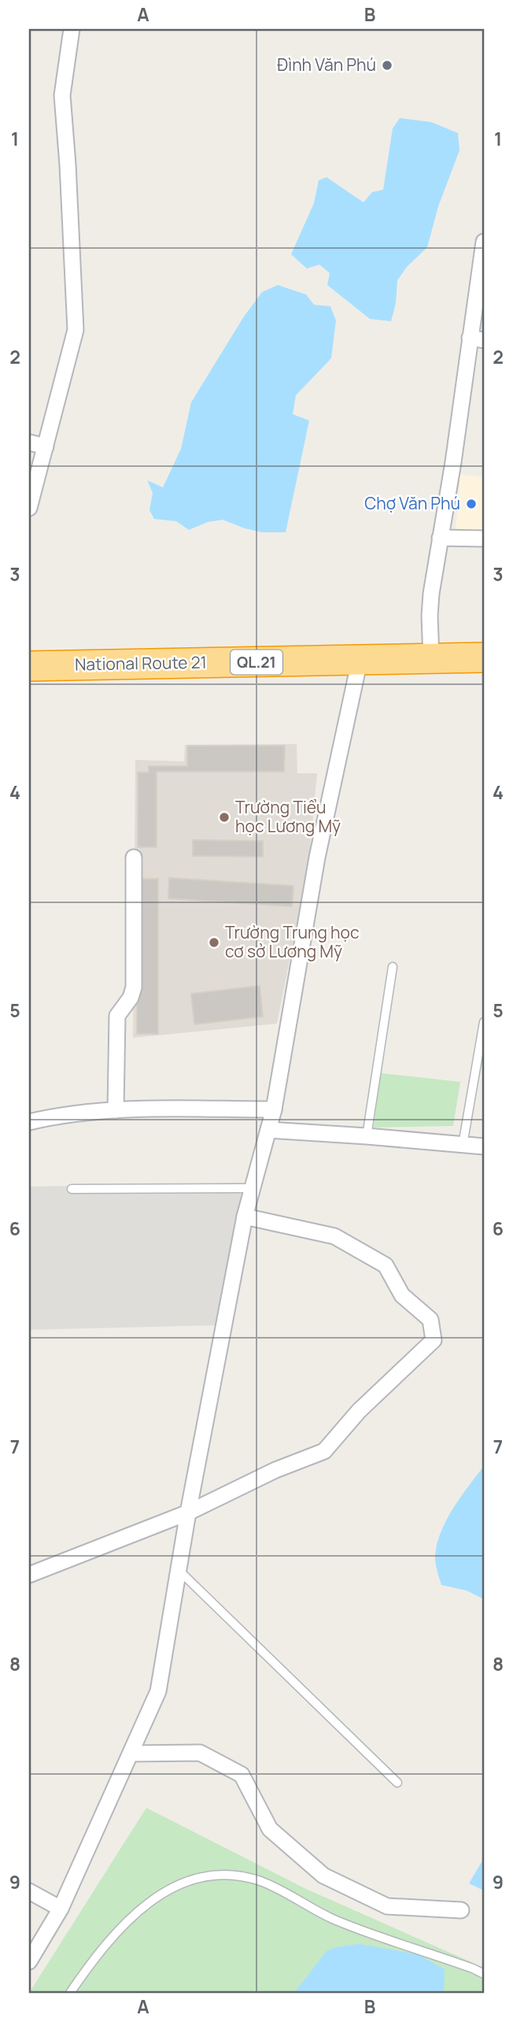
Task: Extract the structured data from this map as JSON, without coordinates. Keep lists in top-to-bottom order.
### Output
{
  "streets": {
    "highway": ["QL.21", "National Route 21"]
  },
  "places": [
    "Đình Văn Phú",
    "Chợ Văn Phú",
    "Trường Tiểu học Lương Mỹ",
    "Trường Trung học cơ sở Lương Mỹ"
  ],
  "grid": {
    "columns": ["A", "B"],
    "rows": [
      "1",
      "2",
      "3",
      "4",
      "5",
      "6",
      "7",
      "8",
      "9"
    ]
  }
}
